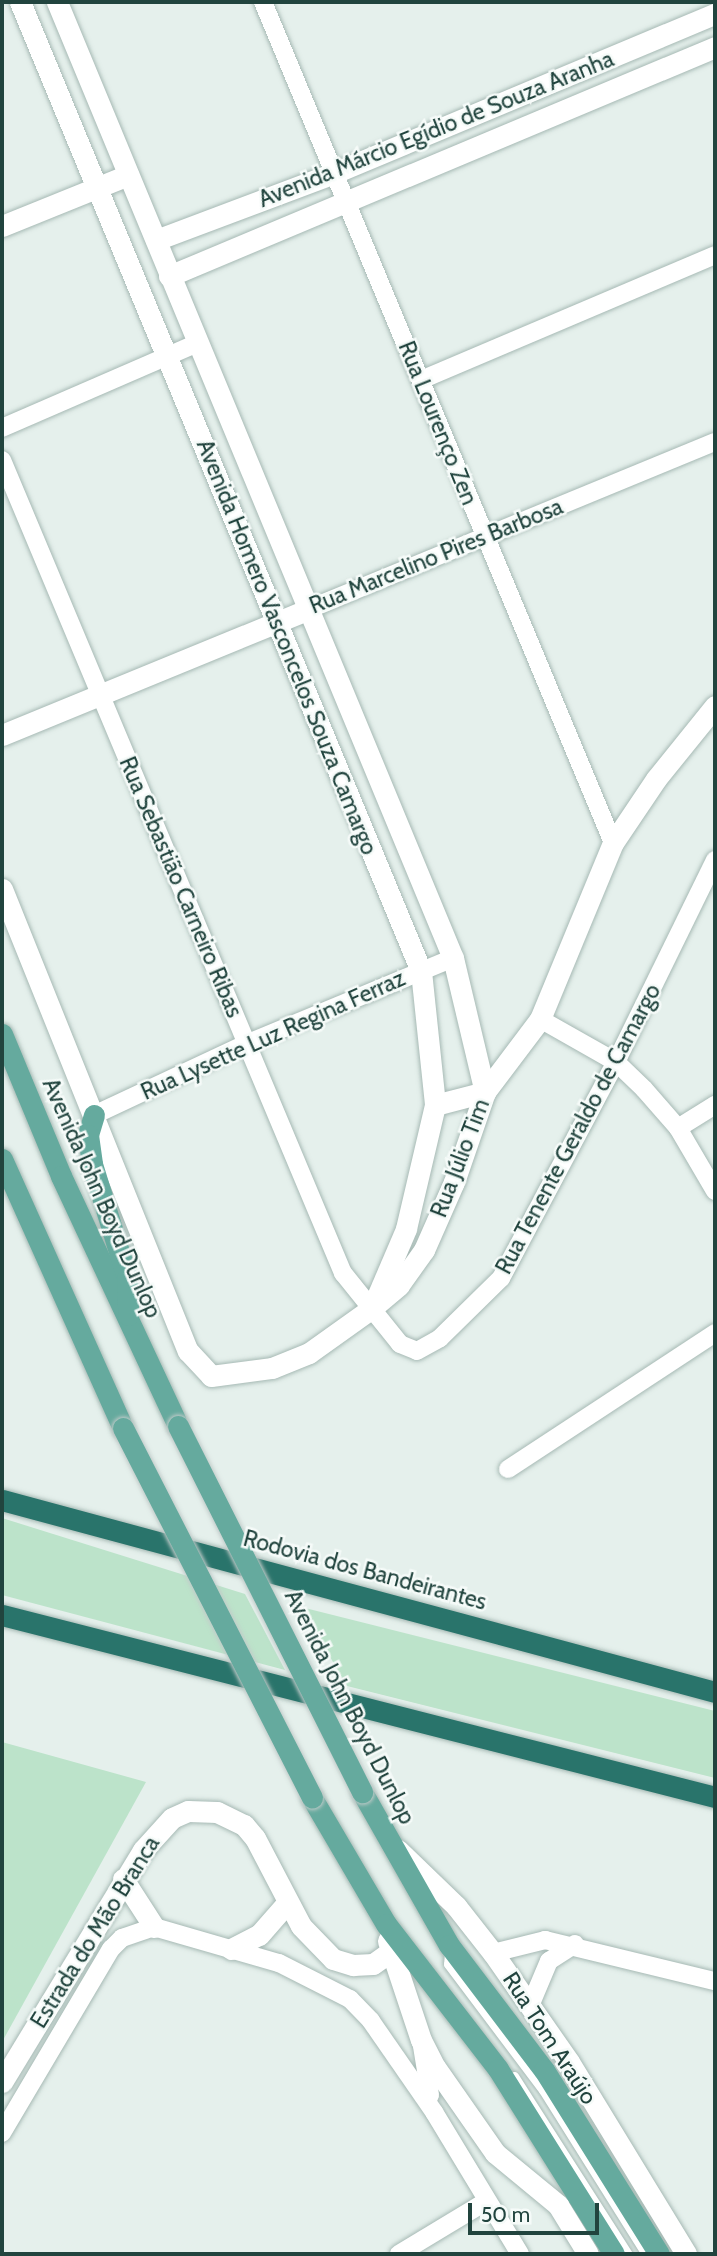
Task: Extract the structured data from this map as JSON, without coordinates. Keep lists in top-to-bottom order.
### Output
{
  "streets": {
    "highway": ["Rodovia dos Bandeirantes"],
    "main road": [
      "Avenida Márcio Egídio de Souza Aranha",
      "Rua Marcelino Pires Barbosa",
      "Avenida Homero Vasconcelos Souza Camargo",
      "Rua Júlio Tim",
      "Avenida John Boyd Dunlop",
      "Estrada do Mão Branca",
      "Rua Tom Araújo"
    ],
    "street": [
      "Rua Lourenço Zen",
      "Rua Sebastião Carneiro Ribas",
      "Rua Lysette Luz Regina Ferraz",
      "Rua Tenente Geraldo de Camargo"
    ]
  },
  "crossings": [
    ["Avenida Márcio Egídio de Souza Aranha", "Rua Lourenço Zen"],
    ["Avenida Márcio Egídio de Souza Aranha", "Avenida Homero Vasconcelos Souza Camargo"],
    ["Rua Lourenço Zen", "Rua Marcelino Pires Barbosa"],
    ["Rua Lourenço Zen", "Rua Júlio Tim"],
    ["Rua Marcelino Pires Barbosa", "Avenida Homero Vasconcelos Souza Camargo"],
    ["Rua Marcelino Pires Barbosa", "Rua Sebastião Carneiro Ribas"],
    ["Avenida Homero Vasconcelos Souza Camargo", "Rua Sebastião Carneiro Ribas"],
    ["Avenida Homero Vasconcelos Souza Camargo", "Rua Lysette Luz Regina Ferraz"],
    ["Avenida Homero Vasconcelos Souza Camargo", "Rua Tenente Geraldo de Camargo"],
    ["Avenida Homero Vasconcelos Souza Camargo", "Rua Júlio Tim"],
    ["Rua Sebastião Carneiro Ribas", "Rua Lysette Luz Regina Ferraz"],
    ["Rua Sebastião Carneiro Ribas", "Rua Tenente Geraldo de Camargo"],
    ["Rua Sebastião Carneiro Ribas", "Rua Júlio Tim"],
    ["Rua Lysette Luz Regina Ferraz", "Rua Júlio Tim"],
    ["Rua Tenente Geraldo de Camargo", "Rua Júlio Tim"],
    ["Avenida John Boyd Dunlop", "Rua Tom Araújo"]
  ],
  "scale_bar": "50 m"
}
